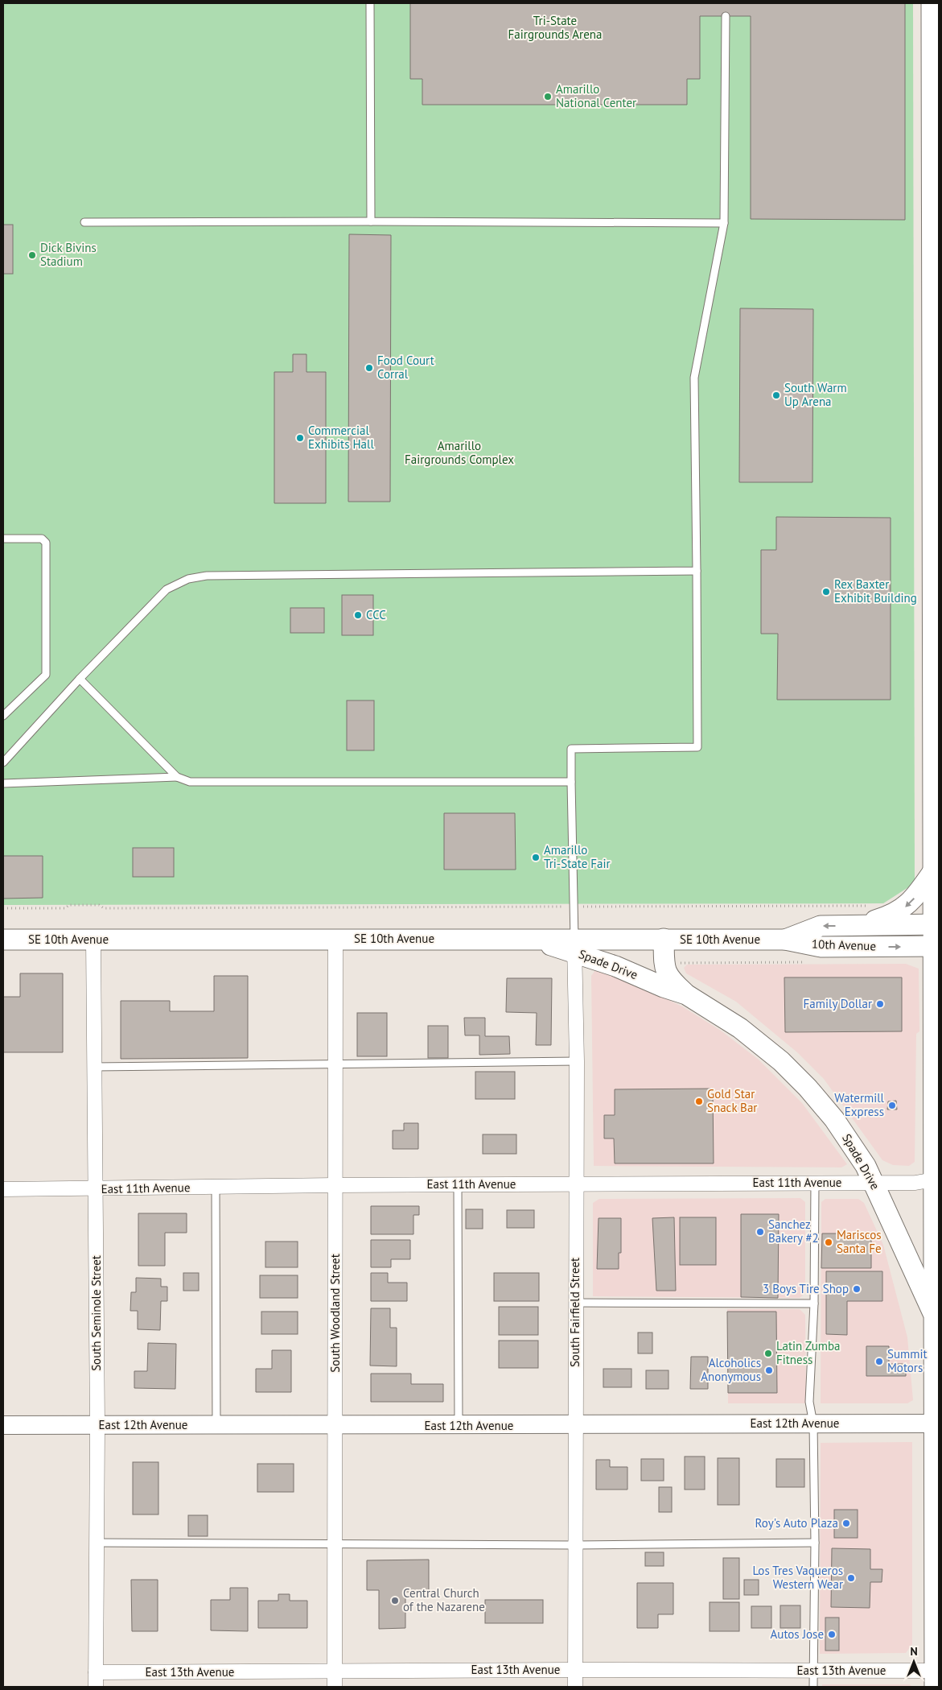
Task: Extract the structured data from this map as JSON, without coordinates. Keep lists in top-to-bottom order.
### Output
{
  "streets": {
    "main road": ["SE 10th Avenue", "10th Avenue", "Spade Drive"],
    "street": [
      "East 11th Avenue",
      "South Fairfield Street",
      "South Seminole Street",
      "South Woodland Street",
      "East 12th Avenue",
      "East 13th Avenue"
    ]
  },
  "crossings": [
    ["SE 10th Avenue", "10th Avenue"],
    ["SE 10th Avenue", "Spade Drive"],
    ["SE 10th Avenue", "South Fairfield Street"],
    ["SE 10th Avenue", "South Seminole Street"],
    ["SE 10th Avenue", "South Woodland Street"],
    ["Spade Drive", "East 11th Avenue"],
    ["Spade Drive", "South Fairfield Street"],
    ["East 11th Avenue", "South Fairfield Street"],
    ["East 11th Avenue", "South Seminole Street"],
    ["East 11th Avenue", "South Woodland Street"],
    ["South Fairfield Street", "East 12th Avenue"],
    ["South Fairfield Street", "East 13th Avenue"],
    ["South Seminole Street", "East 12th Avenue"],
    ["South Seminole Street", "East 13th Avenue"],
    ["South Woodland Street", "East 12th Avenue"],
    ["South Woodland Street", "East 13th Avenue"]
  ],
  "parks": ["Tri-State Fairgrounds Arena", "Amarillo Fairgrounds Complex"],
  "places": [
    "Amarillo National Center",
    "Dick Bivins Stadium",
    "Food Court Corral",
    "South Warm Up Arena",
    "Commercial Exhibits Hall",
    "Rex Baxter Exhibit Building",
    "CCC",
    "Amarillo Tri-State Fair",
    "Family Dollar",
    "Gold Star Snack Bar",
    "Watermill Express",
    "Sanchez Bakery #2",
    "Mariscos Santa Fe",
    "3 Boys Tire Shop",
    "Latin Zumba Fitness",
    "Summit Motors",
    "Alcoholics Anonymous",
    "Roy's Auto Plaza",
    "Los Tres Vaqueros Western Wear",
    "Central Church of the Nazarene",
    "Autos Jose"
  ],
  "north": "top"
}
